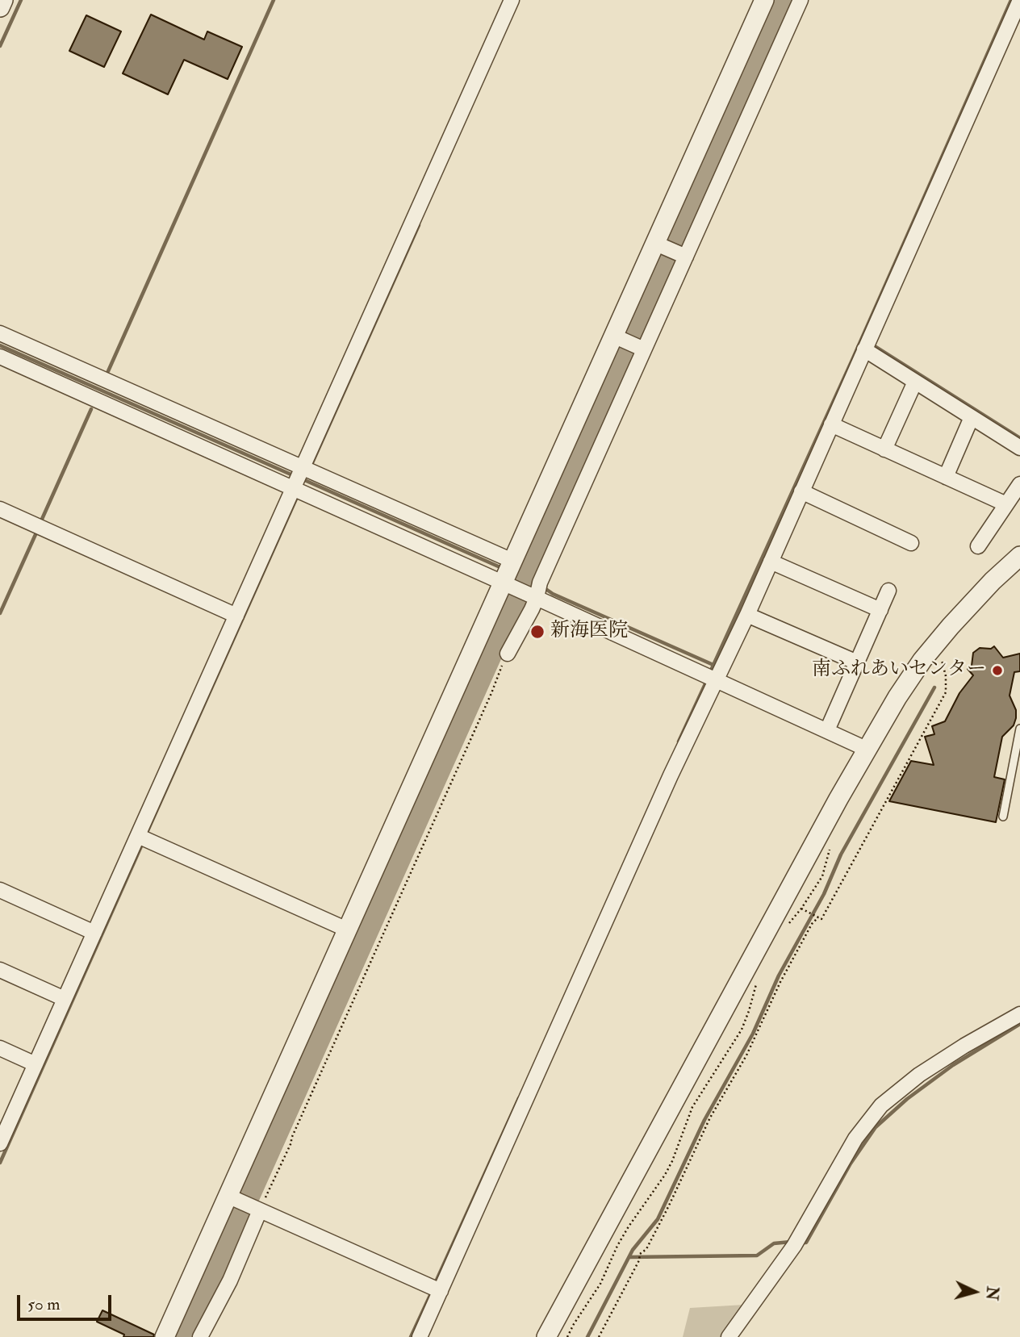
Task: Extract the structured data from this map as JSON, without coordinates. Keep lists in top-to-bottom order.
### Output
{
  "places": ["新海医院", "南ふれあいセンター"],
  "scale_bar": "50 m",
  "north": "right"
}
